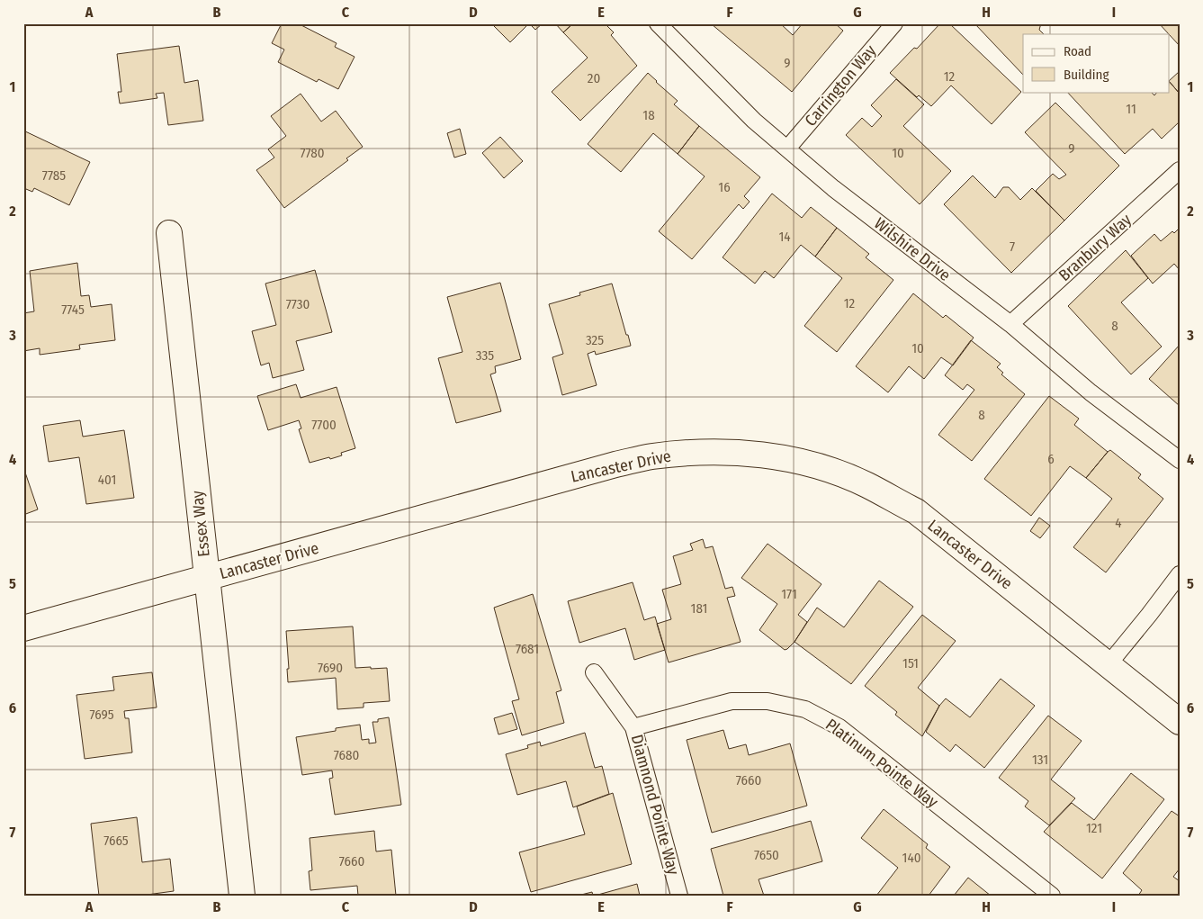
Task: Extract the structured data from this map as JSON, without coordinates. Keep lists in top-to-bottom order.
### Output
{
  "streets": {
    "street": ["Lancaster Drive", "Essex Way"],
    "lane": [
      "Carrington Way",
      "Branbury Way",
      "Wilshire Drive",
      "Platinum Pointe Way",
      "Diamnond Pointe Way"
    ]
  },
  "crossings": [
    ["Carrington Way", "Wilshire Drive"],
    ["Branbury Way", "Wilshire Drive"],
    ["Lancaster Drive", "Essex Way"],
    ["Platinum Pointe Way", "Diamnond Pointe Way"]
  ],
  "house_numbers": [
    "9",
    "12",
    "20",
    "11",
    "18",
    "9",
    "7780",
    "10",
    "7785",
    "16",
    "14",
    "7",
    "12",
    "7730",
    "7745",
    "8",
    "325",
    "10",
    "335",
    "8",
    "7700",
    "6",
    "401",
    "4",
    "171",
    "181",
    "7681",
    "151",
    "7690",
    "7695",
    "7680",
    "131",
    "7660",
    "121",
    "7665",
    "7650",
    "140",
    "7660"
  ],
  "legend": ["Road", "Building"],
  "grid": {
    "columns": [
      "A",
      "B",
      "C",
      "D",
      "E",
      "F",
      "G",
      "H",
      "I"
    ],
    "rows": [
      "1",
      "2",
      "3",
      "4",
      "5",
      "6",
      "7"
    ]
  }
}
